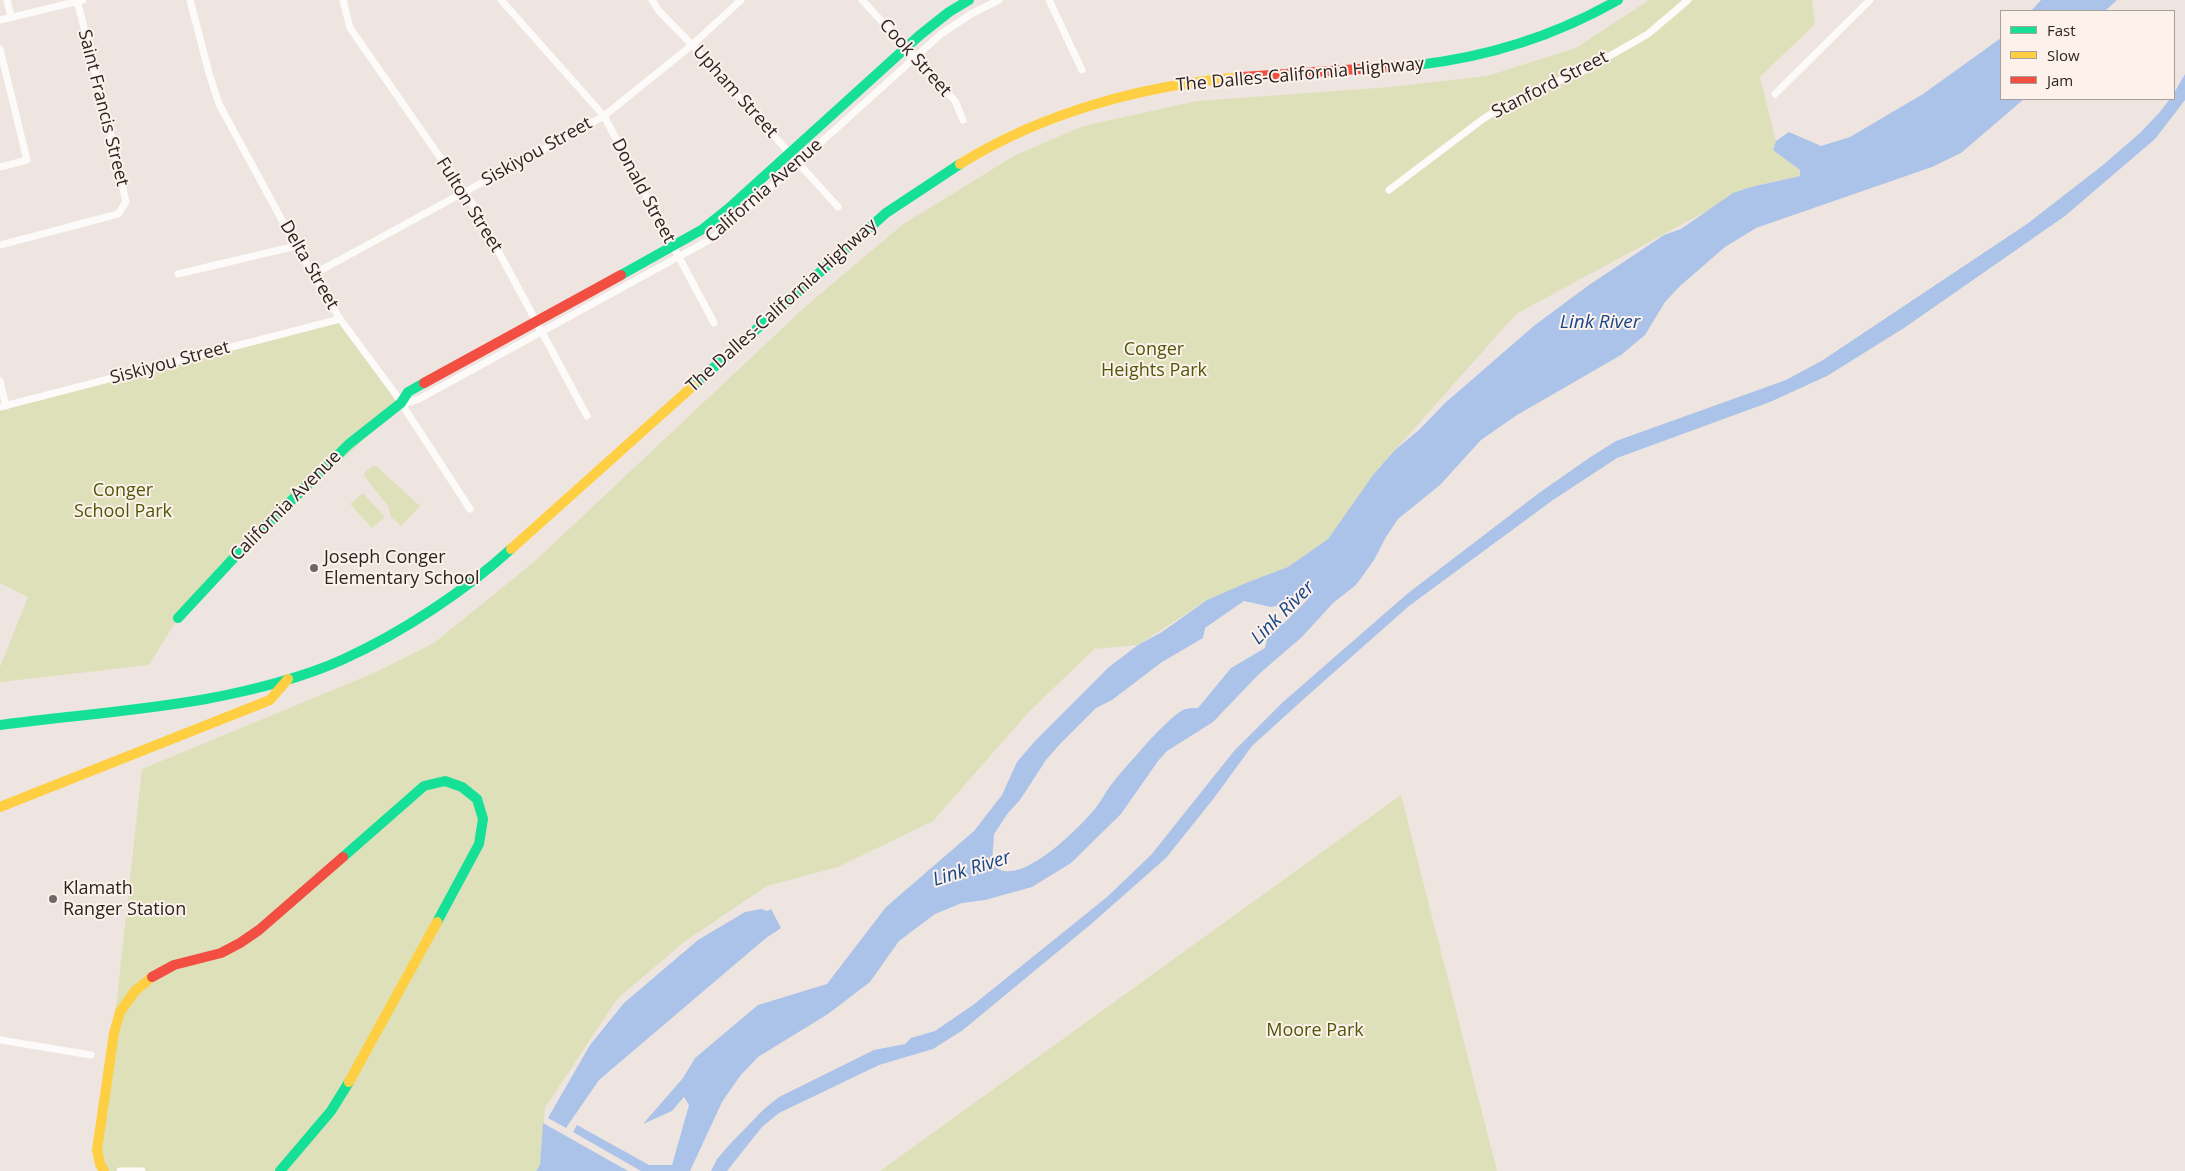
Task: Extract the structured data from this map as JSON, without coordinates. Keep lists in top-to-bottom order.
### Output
{
  "streets": {
    "main road": ["The Dalles-California Highway", "California Avenue"],
    "street": [
      "Cook Street",
      "Stanford Street",
      "Upham Street",
      "Saint Francis Street",
      "Siskiyou Street",
      "Donald Street",
      "Fulton Street",
      "Delta Street"
    ]
  },
  "crossings": [
    ["Cook Street", "California Avenue"],
    ["Upham Street", "Siskiyou Street"],
    ["Upham Street", "California Avenue"],
    ["Siskiyou Street", "Donald Street"],
    ["Siskiyou Street", "Fulton Street"],
    ["Siskiyou Street", "Delta Street"],
    ["Donald Street", "California Avenue"],
    ["California Avenue", "Fulton Street"],
    ["California Avenue", "Delta Street"]
  ],
  "water": ["Link River"],
  "parks": ["Conger Heights Park", "Conger School Park", "Moore Park"],
  "places": ["Joseph Conger Elementary School", "Klamath Ranger Station"],
  "legend": ["Fast", "Slow", "Jam"]
}
